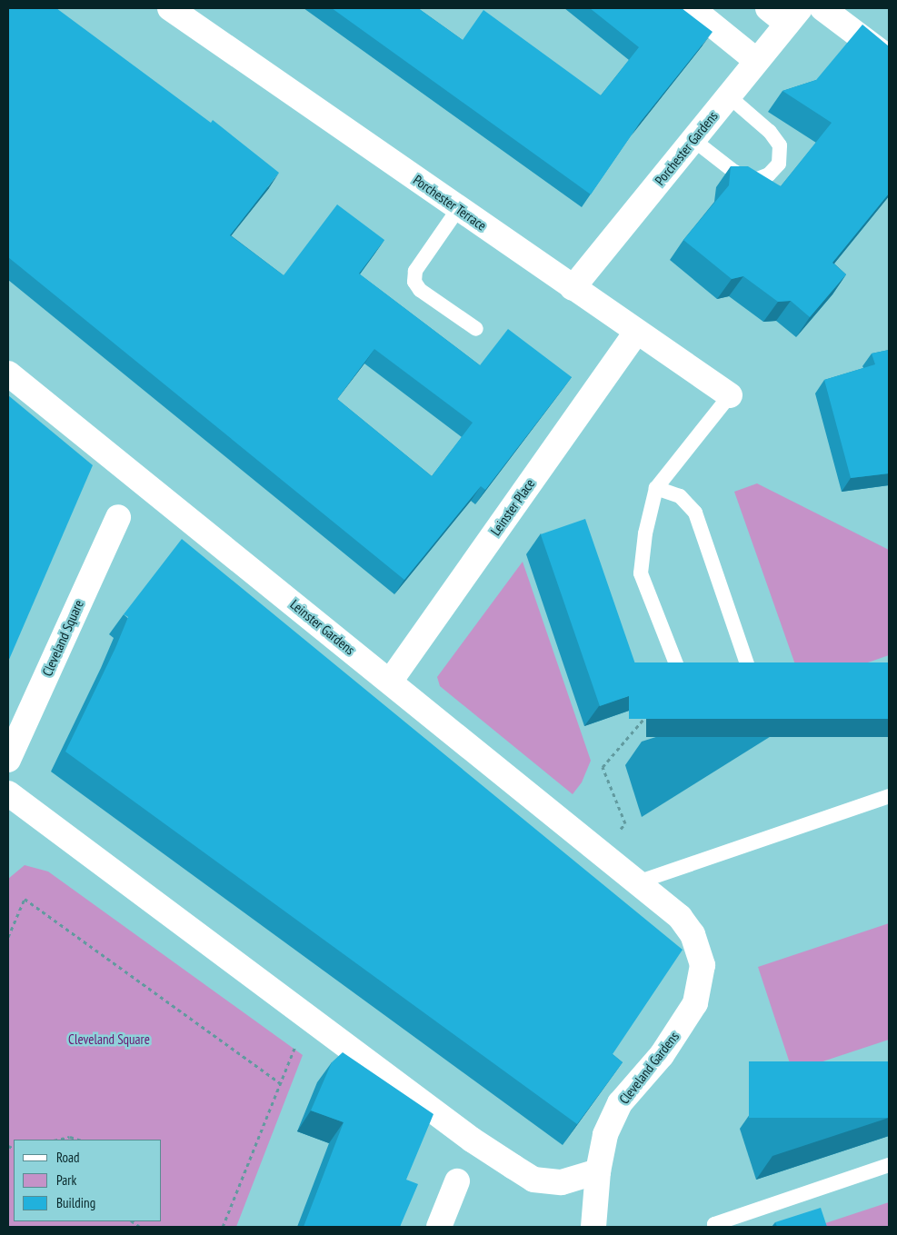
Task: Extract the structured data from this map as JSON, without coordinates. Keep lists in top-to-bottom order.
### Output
{
  "streets": {
    "street": [
      "Porchester Gardens",
      "Porchester Terrace",
      "Leinster Place",
      "Leinster Gardens",
      "Cleveland Square",
      "Cleveland Gardens"
    ]
  },
  "crossings": [
    ["Porchester Gardens", "Porchester Terrace"],
    ["Porchester Terrace", "Leinster Place"],
    ["Leinster Place", "Leinster Gardens"],
    ["Leinster Gardens", "Cleveland Gardens"]
  ],
  "parks": ["Cleveland Square"],
  "legend": ["Road", "Park", "Building"]
}
